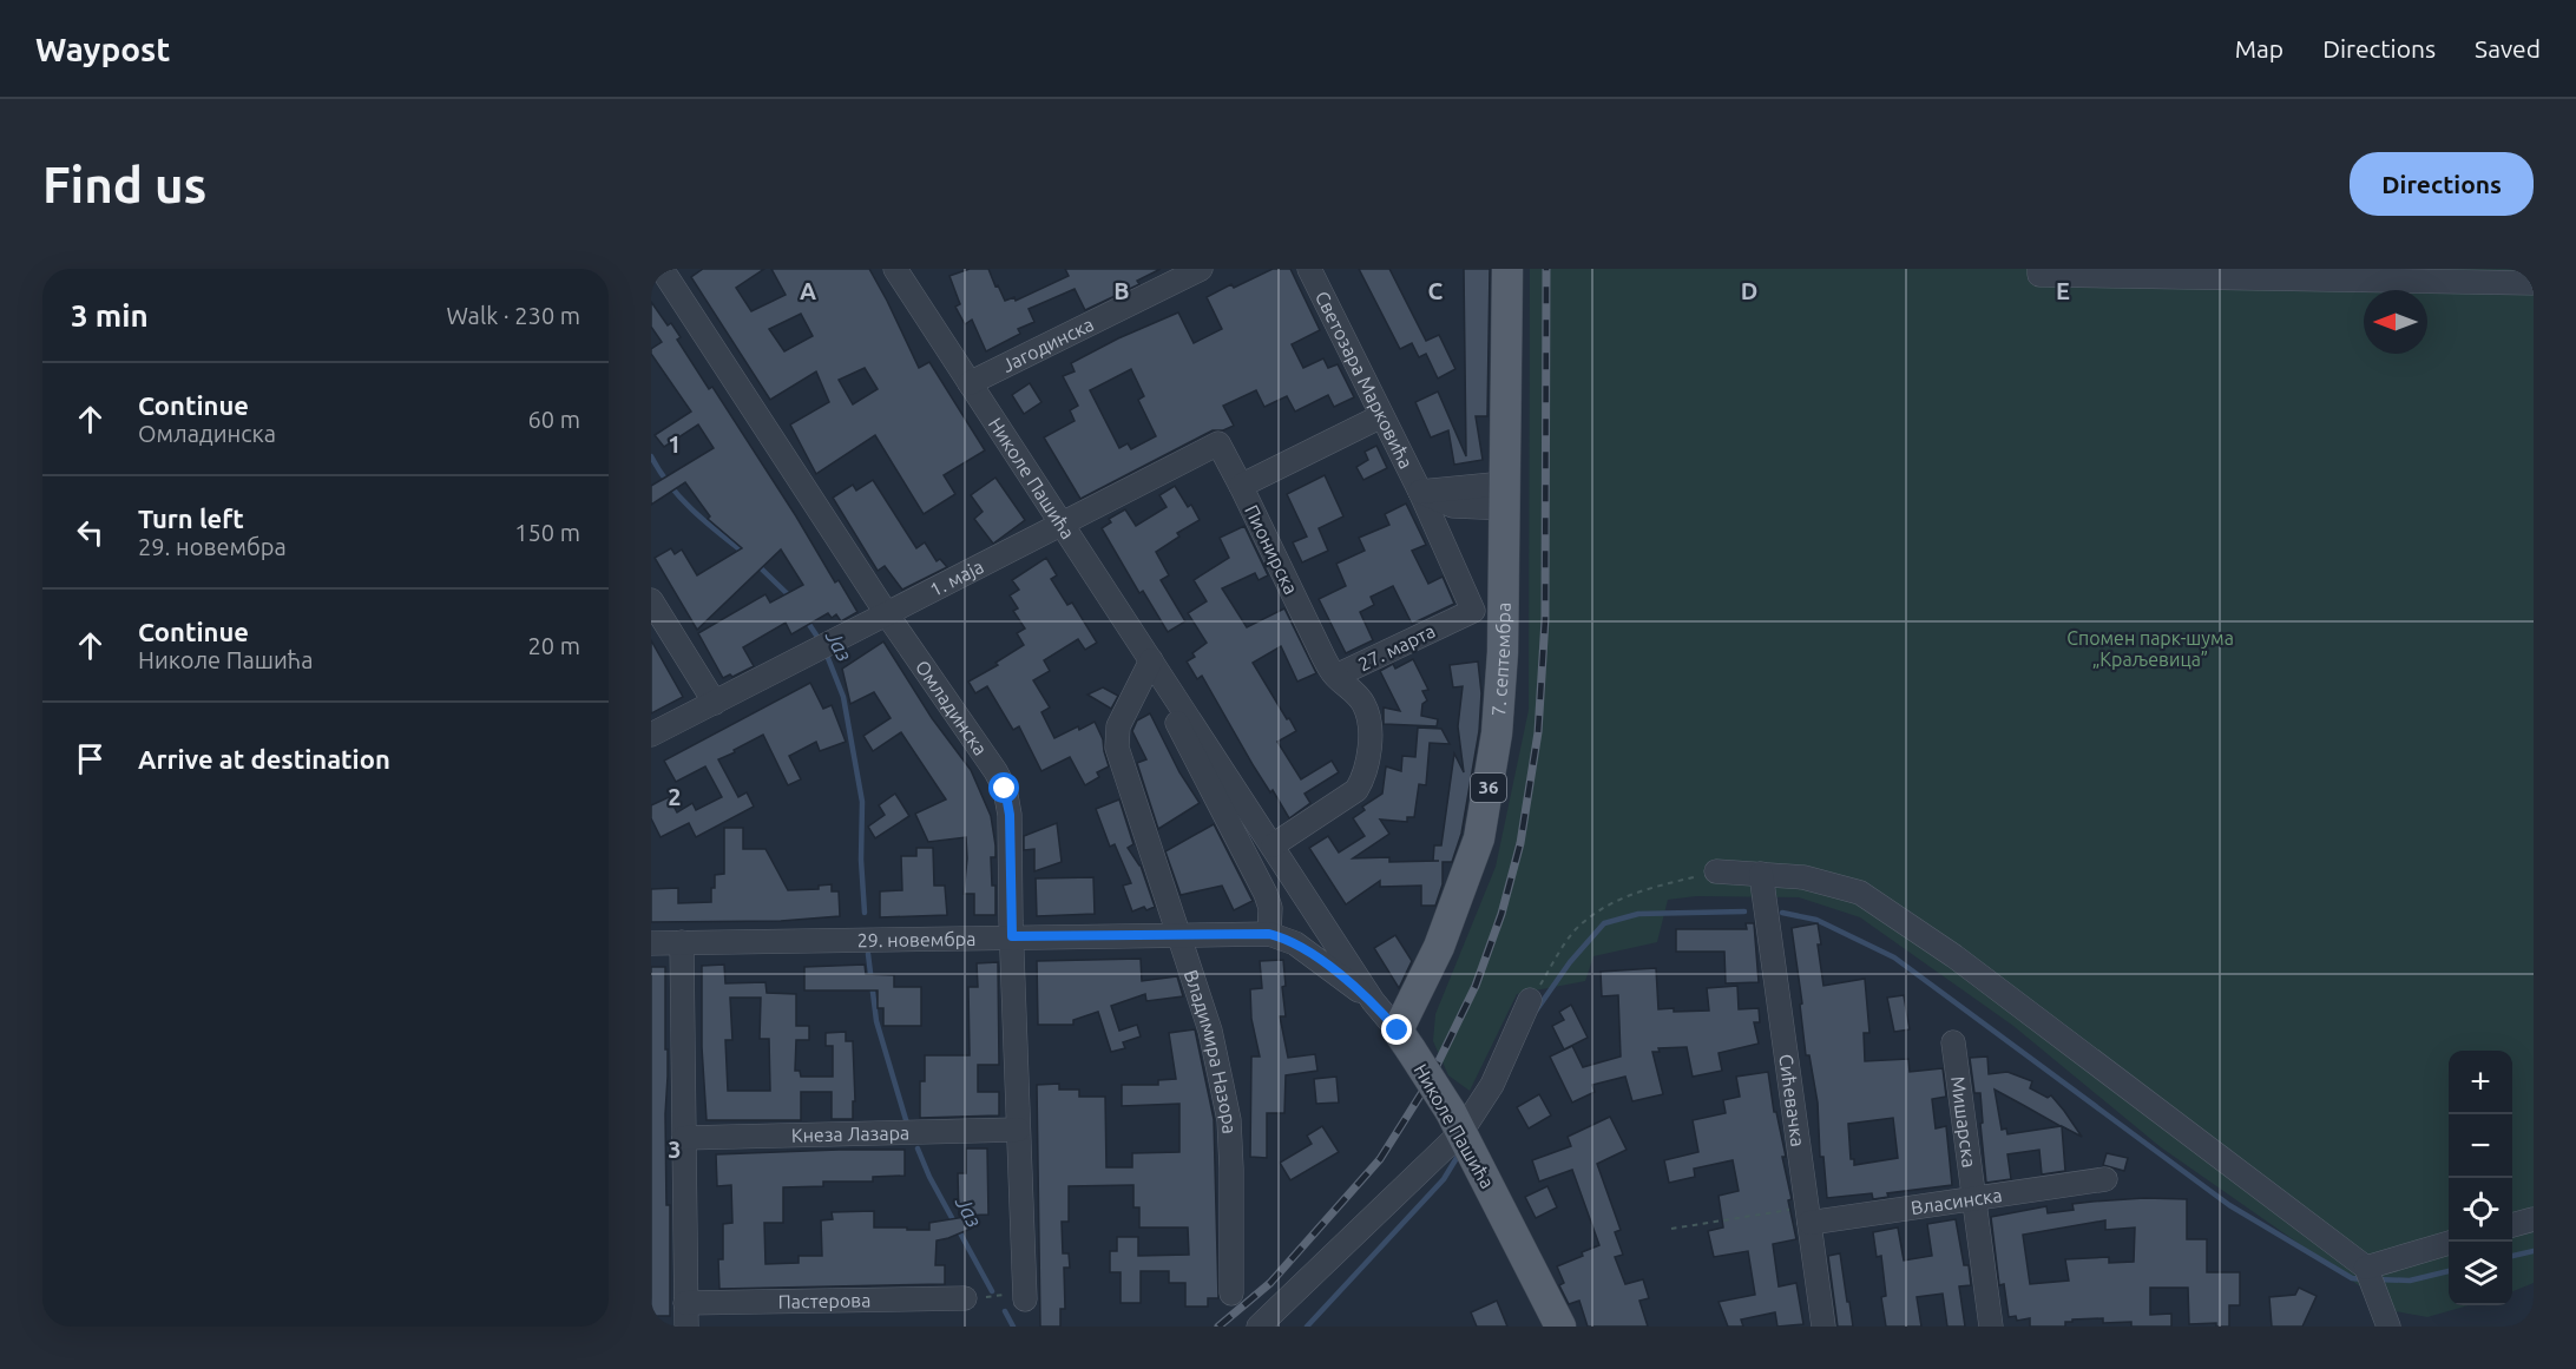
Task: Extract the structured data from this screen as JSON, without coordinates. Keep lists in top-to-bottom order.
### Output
{
  "streets": {
    "main road": ["Николе Пашића", "7. септембра", "36"],
    "street": [
      "Јагодинска",
      "Светозара Марковића",
      "Пионирска",
      "1. маја",
      "27. марта",
      "Омладинска",
      "29. новембра",
      "Владимира Назора",
      "Сићевачка",
      "Мишарска",
      "Кнеза Лазара",
      "Власинска",
      "Пастерова"
    ]
  },
  "crossings": [
    ["Јагодинска", "Николе Пашића"],
    ["Светозара Марковића", "Пионирска"],
    ["Светозара Марковића", "27. марта"],
    ["Светозара Марковића", "7. септембра"],
    ["Николе Пашића", "1. маја"],
    ["Николе Пашића", "27. марта"],
    ["Николе Пашића", "7. септембра"],
    ["Николе Пашића", "29. новембра"],
    ["Николе Пашића", "Владимира Назора"],
    ["Пионирска", "1. маја"],
    ["Пионирска", "27. марта"],
    ["1. маја", "Омладинска"],
    ["Омладинска", "29. новембра"],
    ["Омладинска", "Кнеза Лазара"],
    ["29. новембра", "Владимира Назора"],
    ["Сићевачка", "Власинска"],
    ["Мишарска", "Власинска"]
  ],
  "water": ["Јаз"],
  "parks": ["Спомен парк-шума „Краљевица”"],
  "north": "left",
  "page": {
    "header": "Waypost",
    "nav": ["Map", "Directions", "Saved"],
    "buttons": "Directions",
    "title": "Find us",
    "heading": ["3 min", "Walk · 230 m"],
    "list": [
      ["Continue", "Омладинска", "60 m"],
      ["Turn left", "29. новембра", "150 m"],
      ["Continue", "Николе Пашића", "20 m"],
      "Arrive at destination"
    ],
    "map_buttons": ["+", "−"]
  },
  "grid": {
    "columns": [
      "A",
      "B",
      "C",
      "D",
      "E"
    ],
    "rows": ["1", "2", "3"]
  }
}
